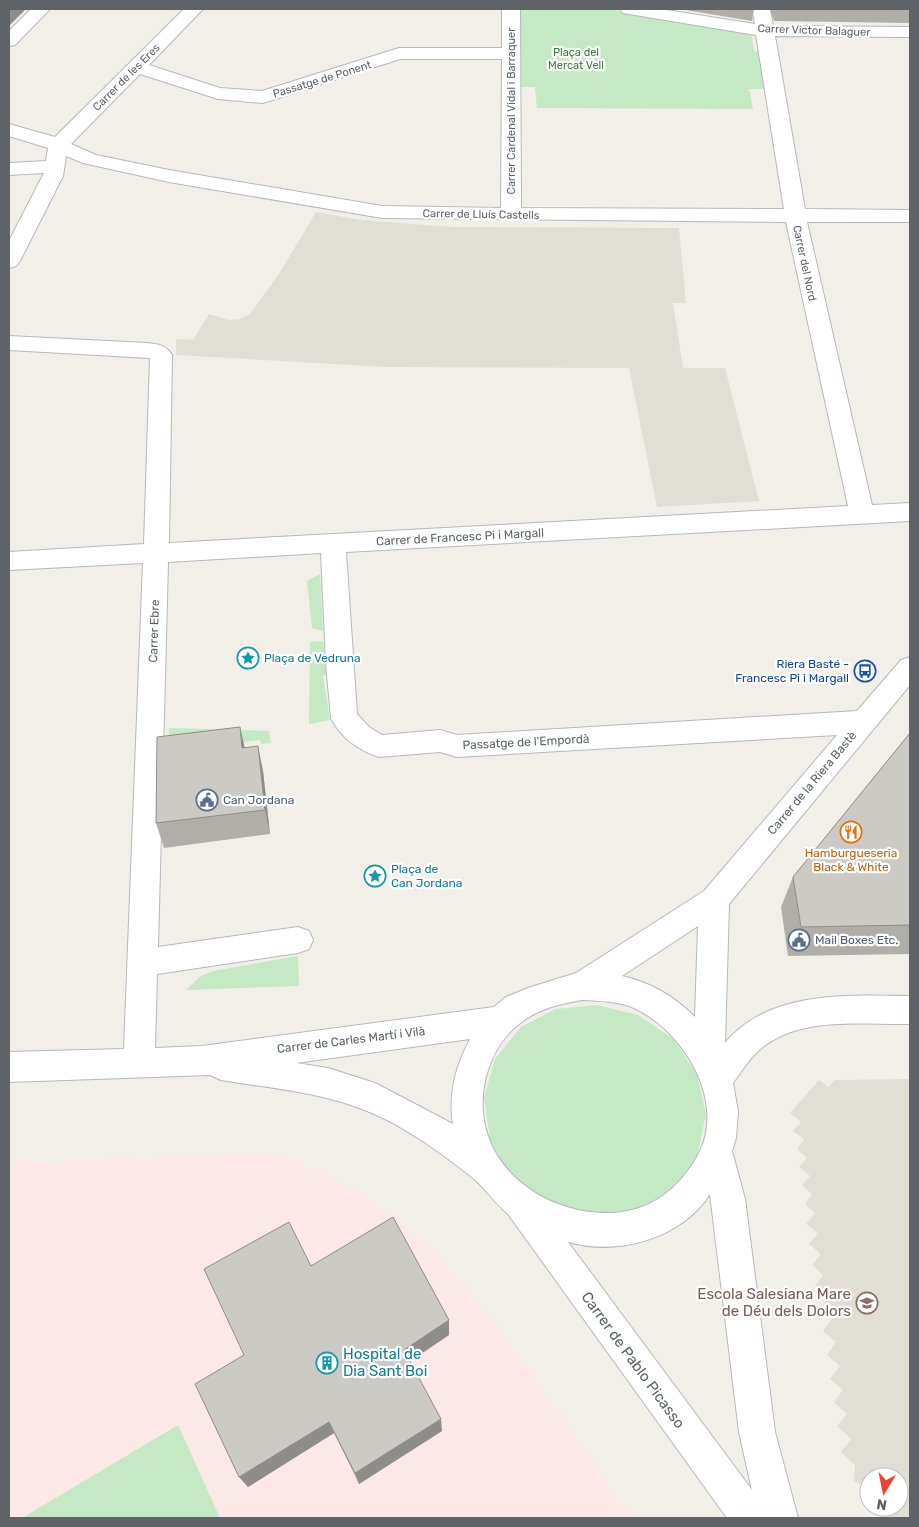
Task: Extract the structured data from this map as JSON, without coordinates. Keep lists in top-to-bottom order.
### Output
{
  "streets": {
    "street": [
      "Carrer Victor Balaguer",
      "Carrer de les Eres",
      "Passatge de Ponent",
      "Carrer Cardenal Vidal i Barraquer",
      "Carrer de Lluís Castells",
      "Carrer del Nord",
      "Carrer de Francesc Pi i Margall",
      "Carrer Ebre",
      "Passatge de l'Empordà",
      "Carrer de la Riera Bastè",
      "Carrer de Carles Martí i Vilà",
      "Carrer de Pablo Picasso"
    ]
  },
  "crossings": [
    ["Carrer Victor Balaguer", "Carrer del Nord"],
    ["Carrer de les Eres", "Passatge de Ponent"],
    ["Carrer de les Eres", "Carrer de Lluís Castells"],
    ["Passatge de Ponent", "Carrer Cardenal Vidal i Barraquer"],
    ["Carrer Cardenal Vidal i Barraquer", "Carrer de Lluís Castells"],
    ["Carrer de Lluís Castells", "Carrer del Nord"],
    ["Carrer del Nord", "Carrer de Francesc Pi i Margall"],
    ["Carrer de Francesc Pi i Margall", "Carrer Ebre"],
    ["Carrer de Francesc Pi i Margall", "Passatge de l'Empordà"],
    ["Carrer Ebre", "Carrer de Carles Martí i Vilà"],
    ["Passatge de l'Empordà", "Carrer de la Riera Bastè"]
  ],
  "parks": ["Plaça del Mercat Vell"],
  "places": {
    "place": ["Plaça de Vedruna", "Plaça de Can Jordana"],
    "bus stop": ["Riera Basté - Francesc Pi i Margall"],
    "public building": ["Can Jordana", "Mail Boxes Etc."],
    "restaurant": ["Hamburgueseria Black & White"],
    "school or university": ["Escola Salesiana Mare de Déu dels Dolors"],
    "building": ["Hospital de Dia Sant Boi"]
  },
  "north": "bottom"
}
